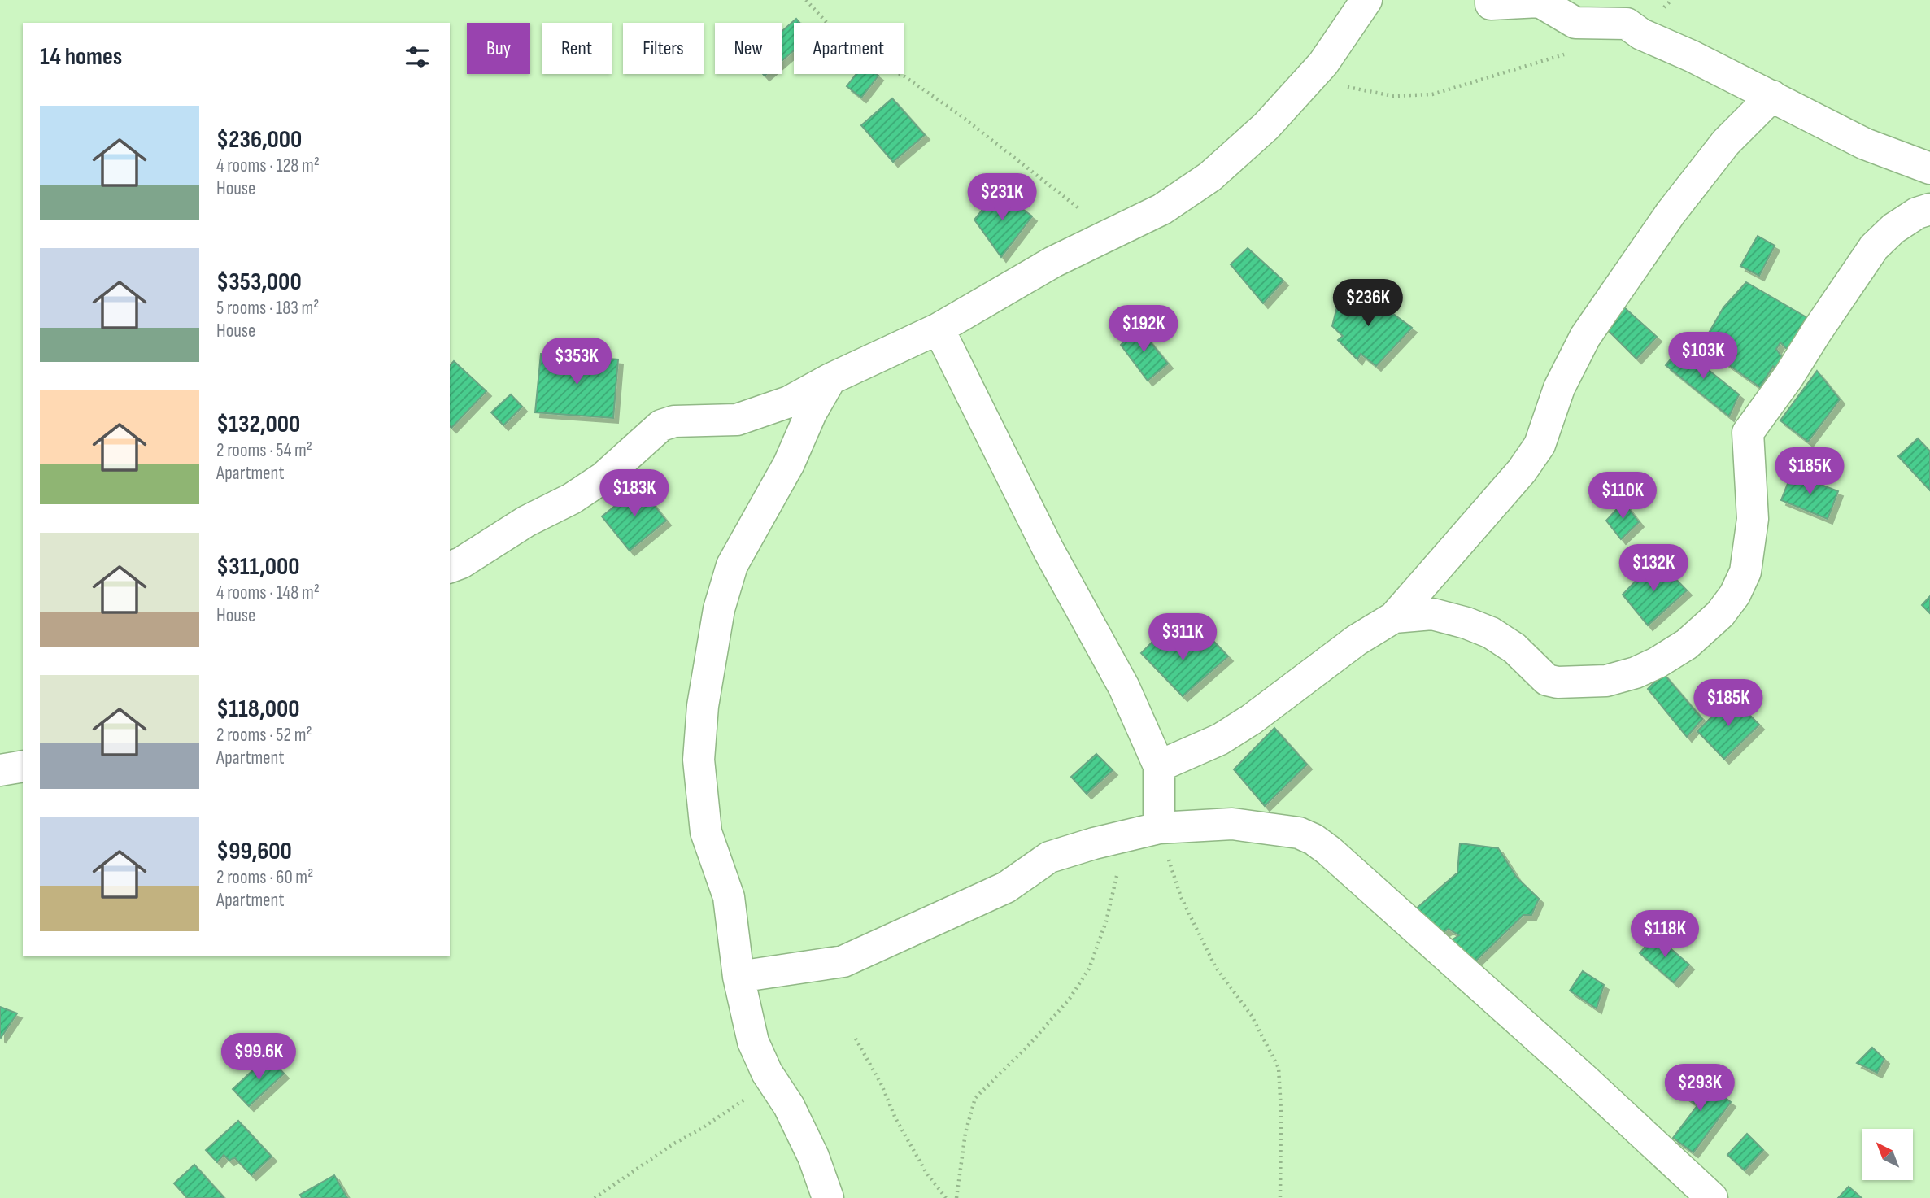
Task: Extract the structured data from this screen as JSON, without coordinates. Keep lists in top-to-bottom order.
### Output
{
  "north": "top left",
  "page": {
    "chip": [
      "Buy",
      "Rent",
      "Filters",
      "New",
      "Apartment"
    ],
    "heading": "14 homes",
    "list": [
      {
        "name": "$236,000",
        "note": "4 rooms · 128 m² · House"
      },
      {
        "name": "$353,000",
        "note": "5 rooms · 183 m² · House"
      },
      {
        "name": "$132,000",
        "note": "2 rooms · 54 m² · Apartment"
      },
      {
        "name": "$311,000",
        "note": "4 rooms · 148 m² · House"
      },
      {
        "name": "$118,000",
        "note": "2 rooms · 52 m² · Apartment"
      },
      {
        "name": "$99,600",
        "note": "2 rooms · 60 m² · Apartment"
      }
    ],
    "price": [
      "$231K",
      "$236K",
      "$192K",
      "$103K",
      "$353K",
      "$185K",
      "$183K",
      "$110K",
      "$132K",
      "$311K",
      "$185K",
      "$118K",
      "$99.6K",
      "$293K"
    ]
  }
}
